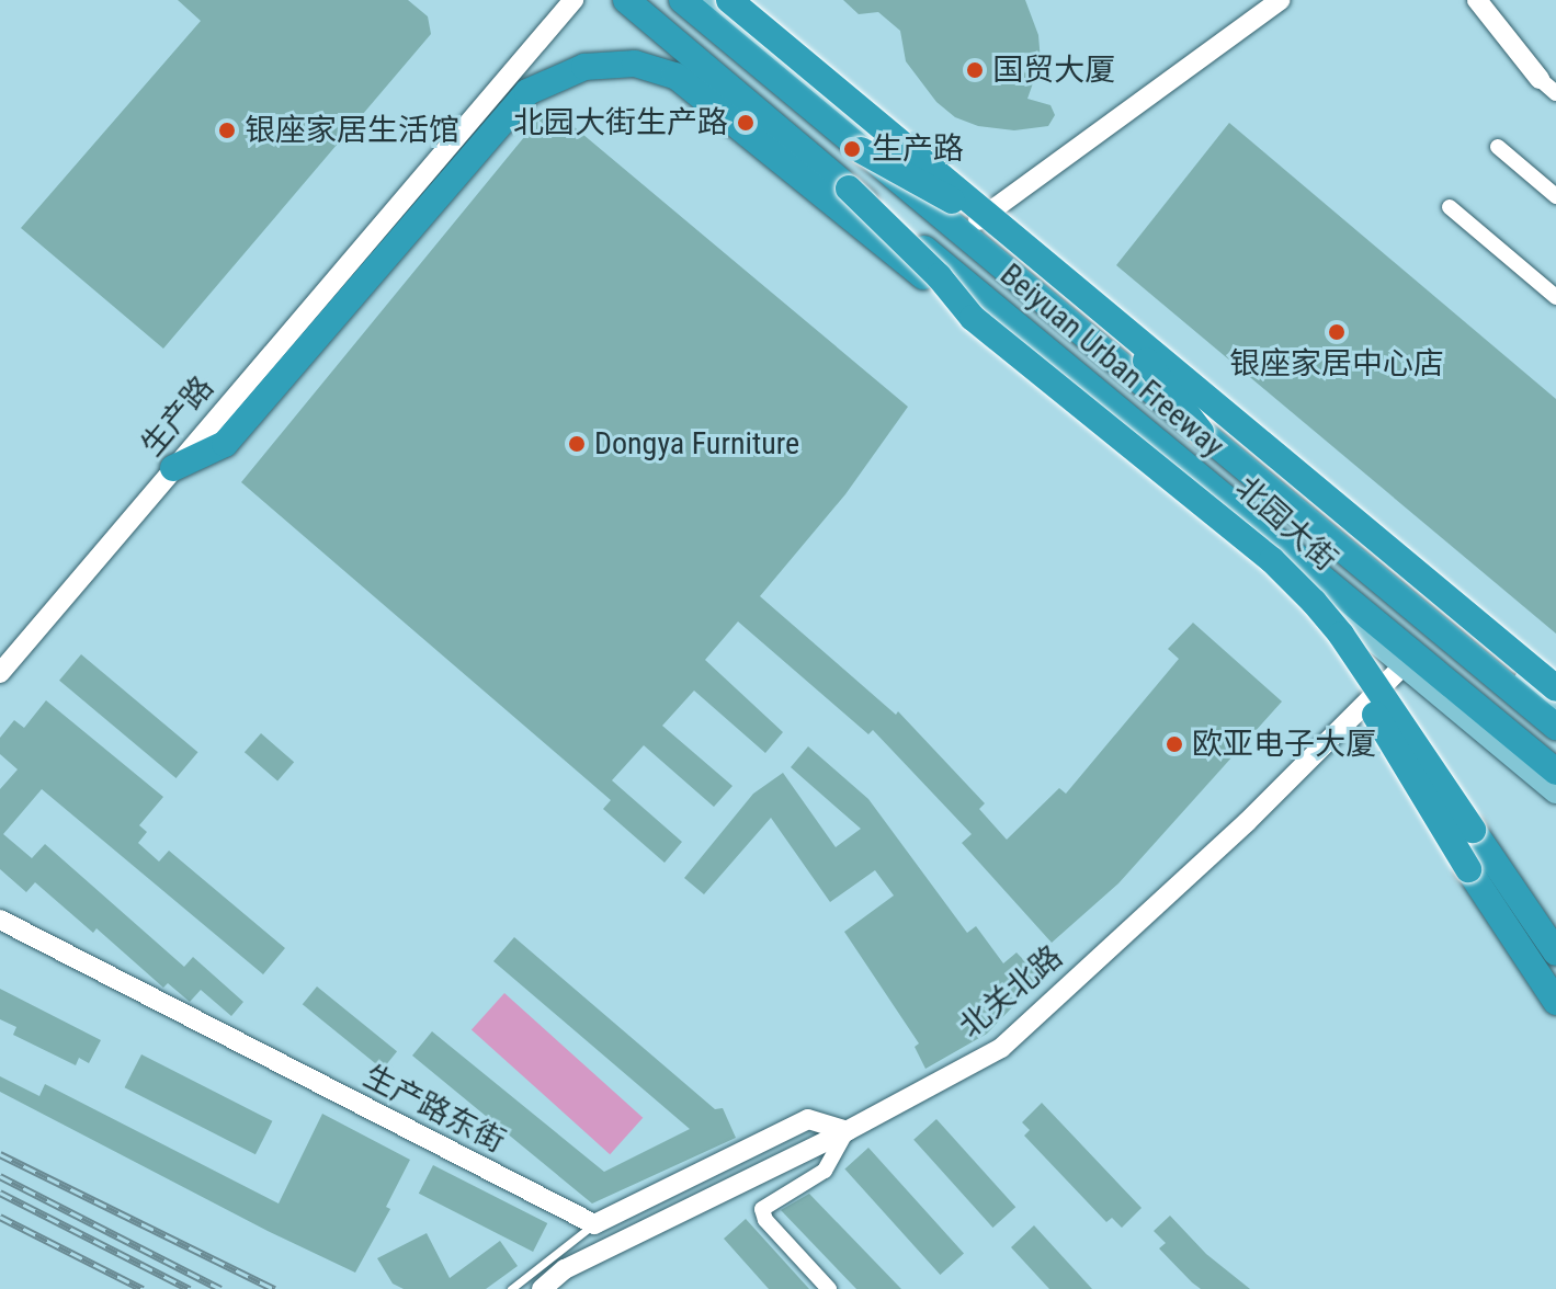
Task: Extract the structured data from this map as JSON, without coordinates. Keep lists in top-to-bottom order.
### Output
{
  "streets": {
    "highway": ["Beiyuan Urban Freeway"],
    "main road": ["北园大街"],
    "street": ["生产路", "北关北路", "生产路东街"]
  },
  "crossings": [
    ["北园大街", "北关北路"]
  ],
  "places": [
    "国贸大厦",
    "北园大街生产路",
    "银座家居生活馆",
    "生产路",
    "银座家居中心店",
    "Dongya Furniture",
    "欧亚电子大厦"
  ]
}
